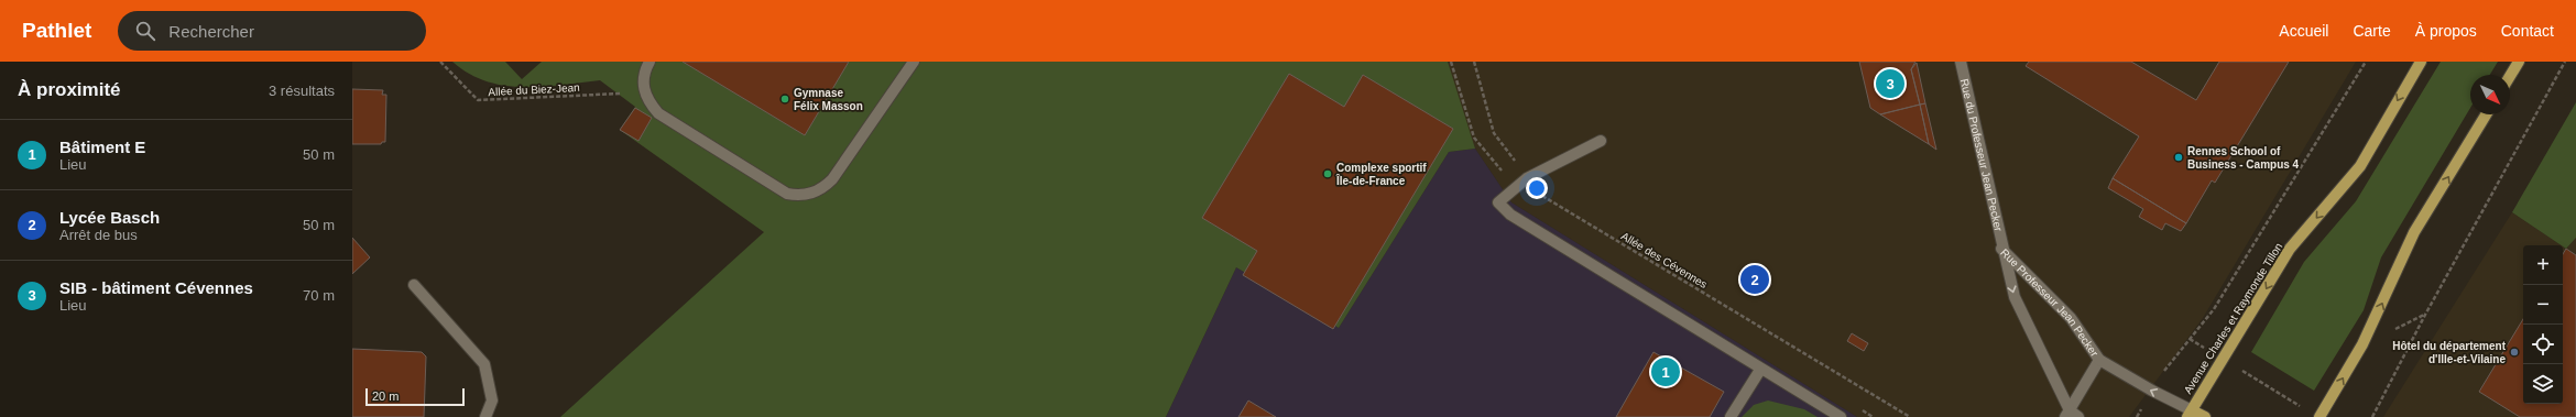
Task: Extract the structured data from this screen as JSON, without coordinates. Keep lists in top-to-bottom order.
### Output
{
  "streets": {
    "main road": ["Avenue Charles et Raymonde Tillon"],
    "street": ["Rue du Professeur Jean Pecker", "Rue Professeur Jean Pecker"],
    "path": ["Allée du Biez-Jean", "Allée des Cévennes"]
  },
  "crossings": [
    ["Rue du Professeur Jean Pecker", "Rue Professeur Jean Pecker"],
    ["Rue Professeur Jean Pecker", "Avenue Charles et Raymonde Tillon"]
  ],
  "places": [
    "Gymnase Félix Masson",
    "Rennes School of Business - Campus 4",
    "Complexe sportif Île-de-France",
    "Hôtel du département d'Ille-et-Vilaine"
  ],
  "scale_bar": "20 m",
  "north": "bottom right",
  "page": {
    "header": "Pathlet",
    "search": "Rechercher",
    "nav": [
      "Accueil",
      "Carte",
      "À propos",
      "Contact"
    ],
    "heading": ["À proximité", "3 résultats"],
    "pins": ["3", "2", "1"],
    "list": [
      {
        "mark": "1",
        "name": "Bâtiment E",
        "note": "Lieu",
        "value": "50 m"
      },
      {
        "mark": "2",
        "name": "Lycée Basch",
        "note": "Arrêt de bus",
        "value": "50 m"
      },
      {
        "mark": "3",
        "name": "SIB - bâtiment Cévennes",
        "note": "Lieu",
        "value": "70 m"
      }
    ],
    "map_buttons": ["+", "−"],
    "scale": "20 m"
  }
}
